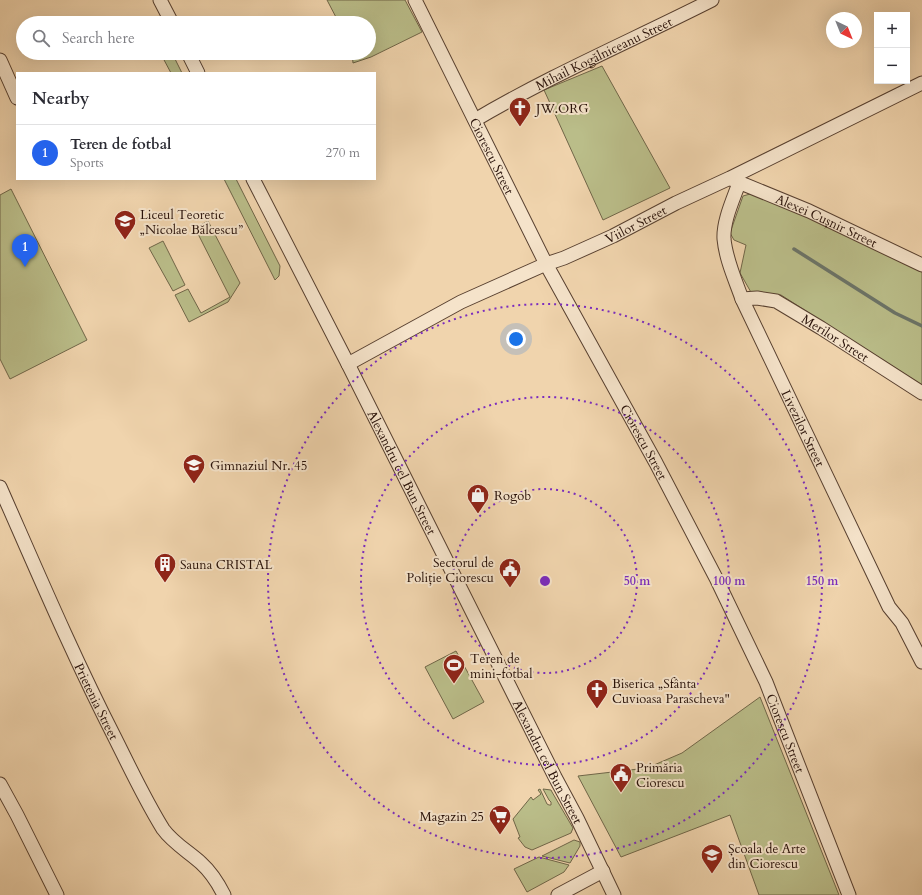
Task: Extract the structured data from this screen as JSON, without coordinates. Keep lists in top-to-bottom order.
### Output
{
  "streets": {
    "street": [
      "Mihail Kogălniceanu Street",
      "Ciorescu Street",
      "Alexei Cușnir Street",
      "Viilor Street",
      "Merilor Street",
      "Livezilor Street",
      "Alexandru cel Bun Street",
      "Prietenia Street"
    ]
  },
  "crossings": [
    ["Mihail Kogălniceanu Street", "Ciorescu Street"],
    ["Ciorescu Street", "Viilor Street"],
    ["Alexei Cușnir Street", "Viilor Street"],
    ["Alexei Cușnir Street", "Livezilor Street"],
    ["Viilor Street", "Livezilor Street"],
    ["Viilor Street", "Alexandru cel Bun Street"],
    ["Merilor Street", "Livezilor Street"]
  ],
  "places": {
    "church": ["JW.ORG", "Biserica „Sfânta Cuvioasa Parascheva\""],
    "school or university": ["Liceul Teoretic „Nicolae Bălcescu”", "Gimnaziul Nr. 45", "Școala de Arte din Ciorescu"],
    "shop": ["Rogob"],
    "building": ["Sauna CRISTAL"],
    "public building": ["Sectorul de Poliție Ciorescu", "Primăria Ciorescu"],
    "sports": ["Teren de mini-fotbal"],
    "supermarket": ["Magazin 25"]
  },
  "north": "bottom right",
  "page": {
    "map_buttons": ["+", "−"],
    "search": "Search here",
    "heading": "Nearby",
    "list": [
      {
        "mark": "1",
        "name": "Teren de fotbal",
        "note": "Sports",
        "value": "270 m"
      }
    ],
    "pins": "1"
  },
  "rings": ["50 m", "100 m", "150 m"]
}
